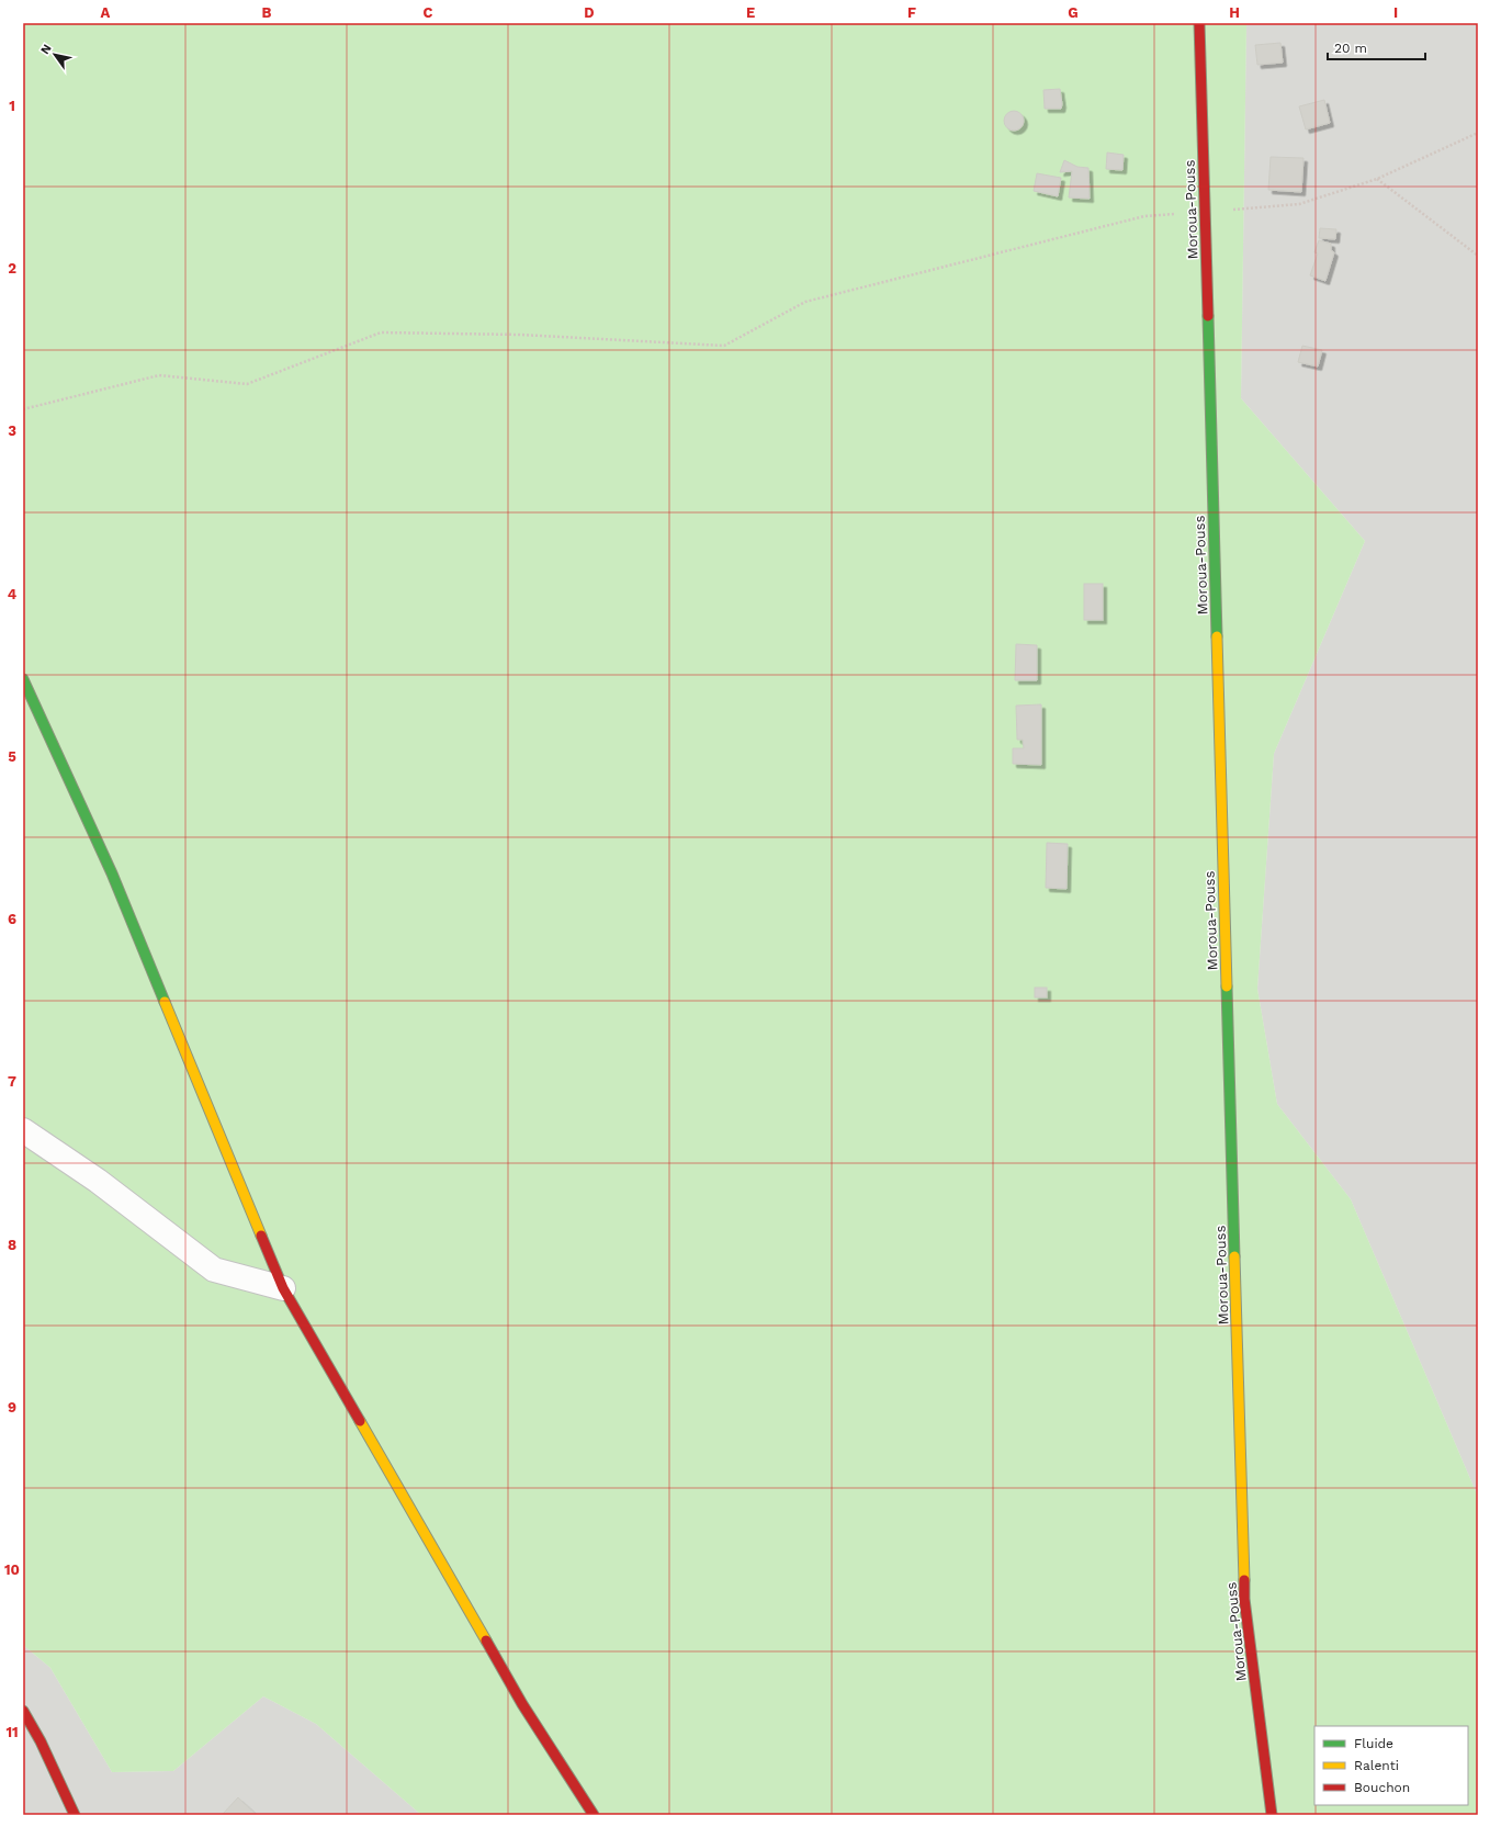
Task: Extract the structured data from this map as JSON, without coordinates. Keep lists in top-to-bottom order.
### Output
{
  "streets": {
    "main road": ["Moroua-Pouss"]
  },
  "legend": ["Fluide", "Ralenti", "Bouchon"],
  "scale_bar": "20 m",
  "north": "top left",
  "grid": {
    "columns": [
      "A",
      "B",
      "C",
      "D",
      "E",
      "F",
      "G",
      "H",
      "I"
    ],
    "rows": [
      "1",
      "2",
      "3",
      "4",
      "5",
      "6",
      "7",
      "8",
      "9",
      "10",
      "11"
    ]
  }
}
